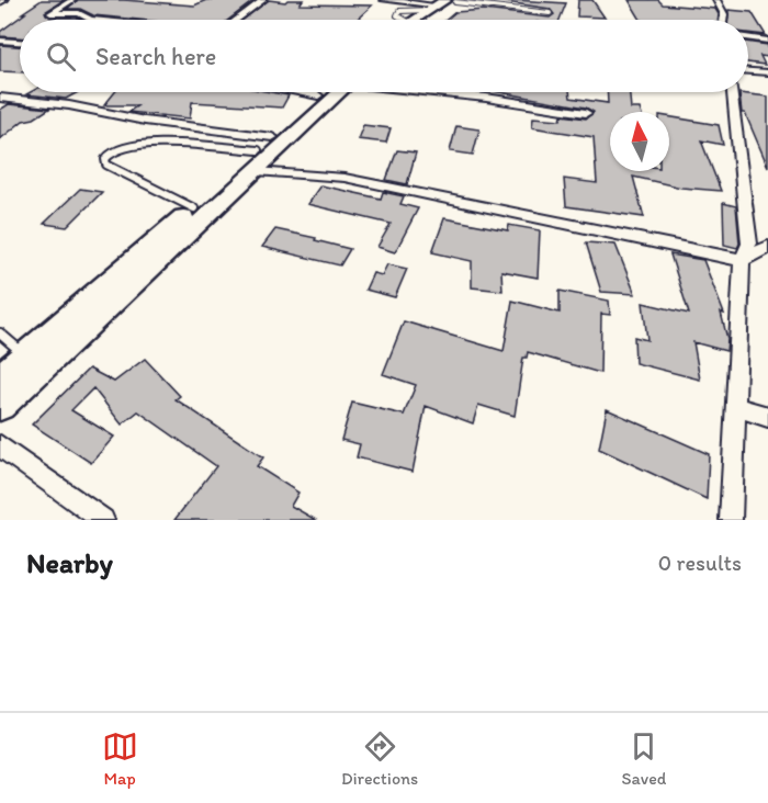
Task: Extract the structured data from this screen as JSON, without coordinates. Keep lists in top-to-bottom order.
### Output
{
  "north": "top",
  "page": {
    "search": "Search here",
    "heading": ["Nearby", "0 results"],
    "nav": ["Map", "Directions", "Saved"]
  }
}
